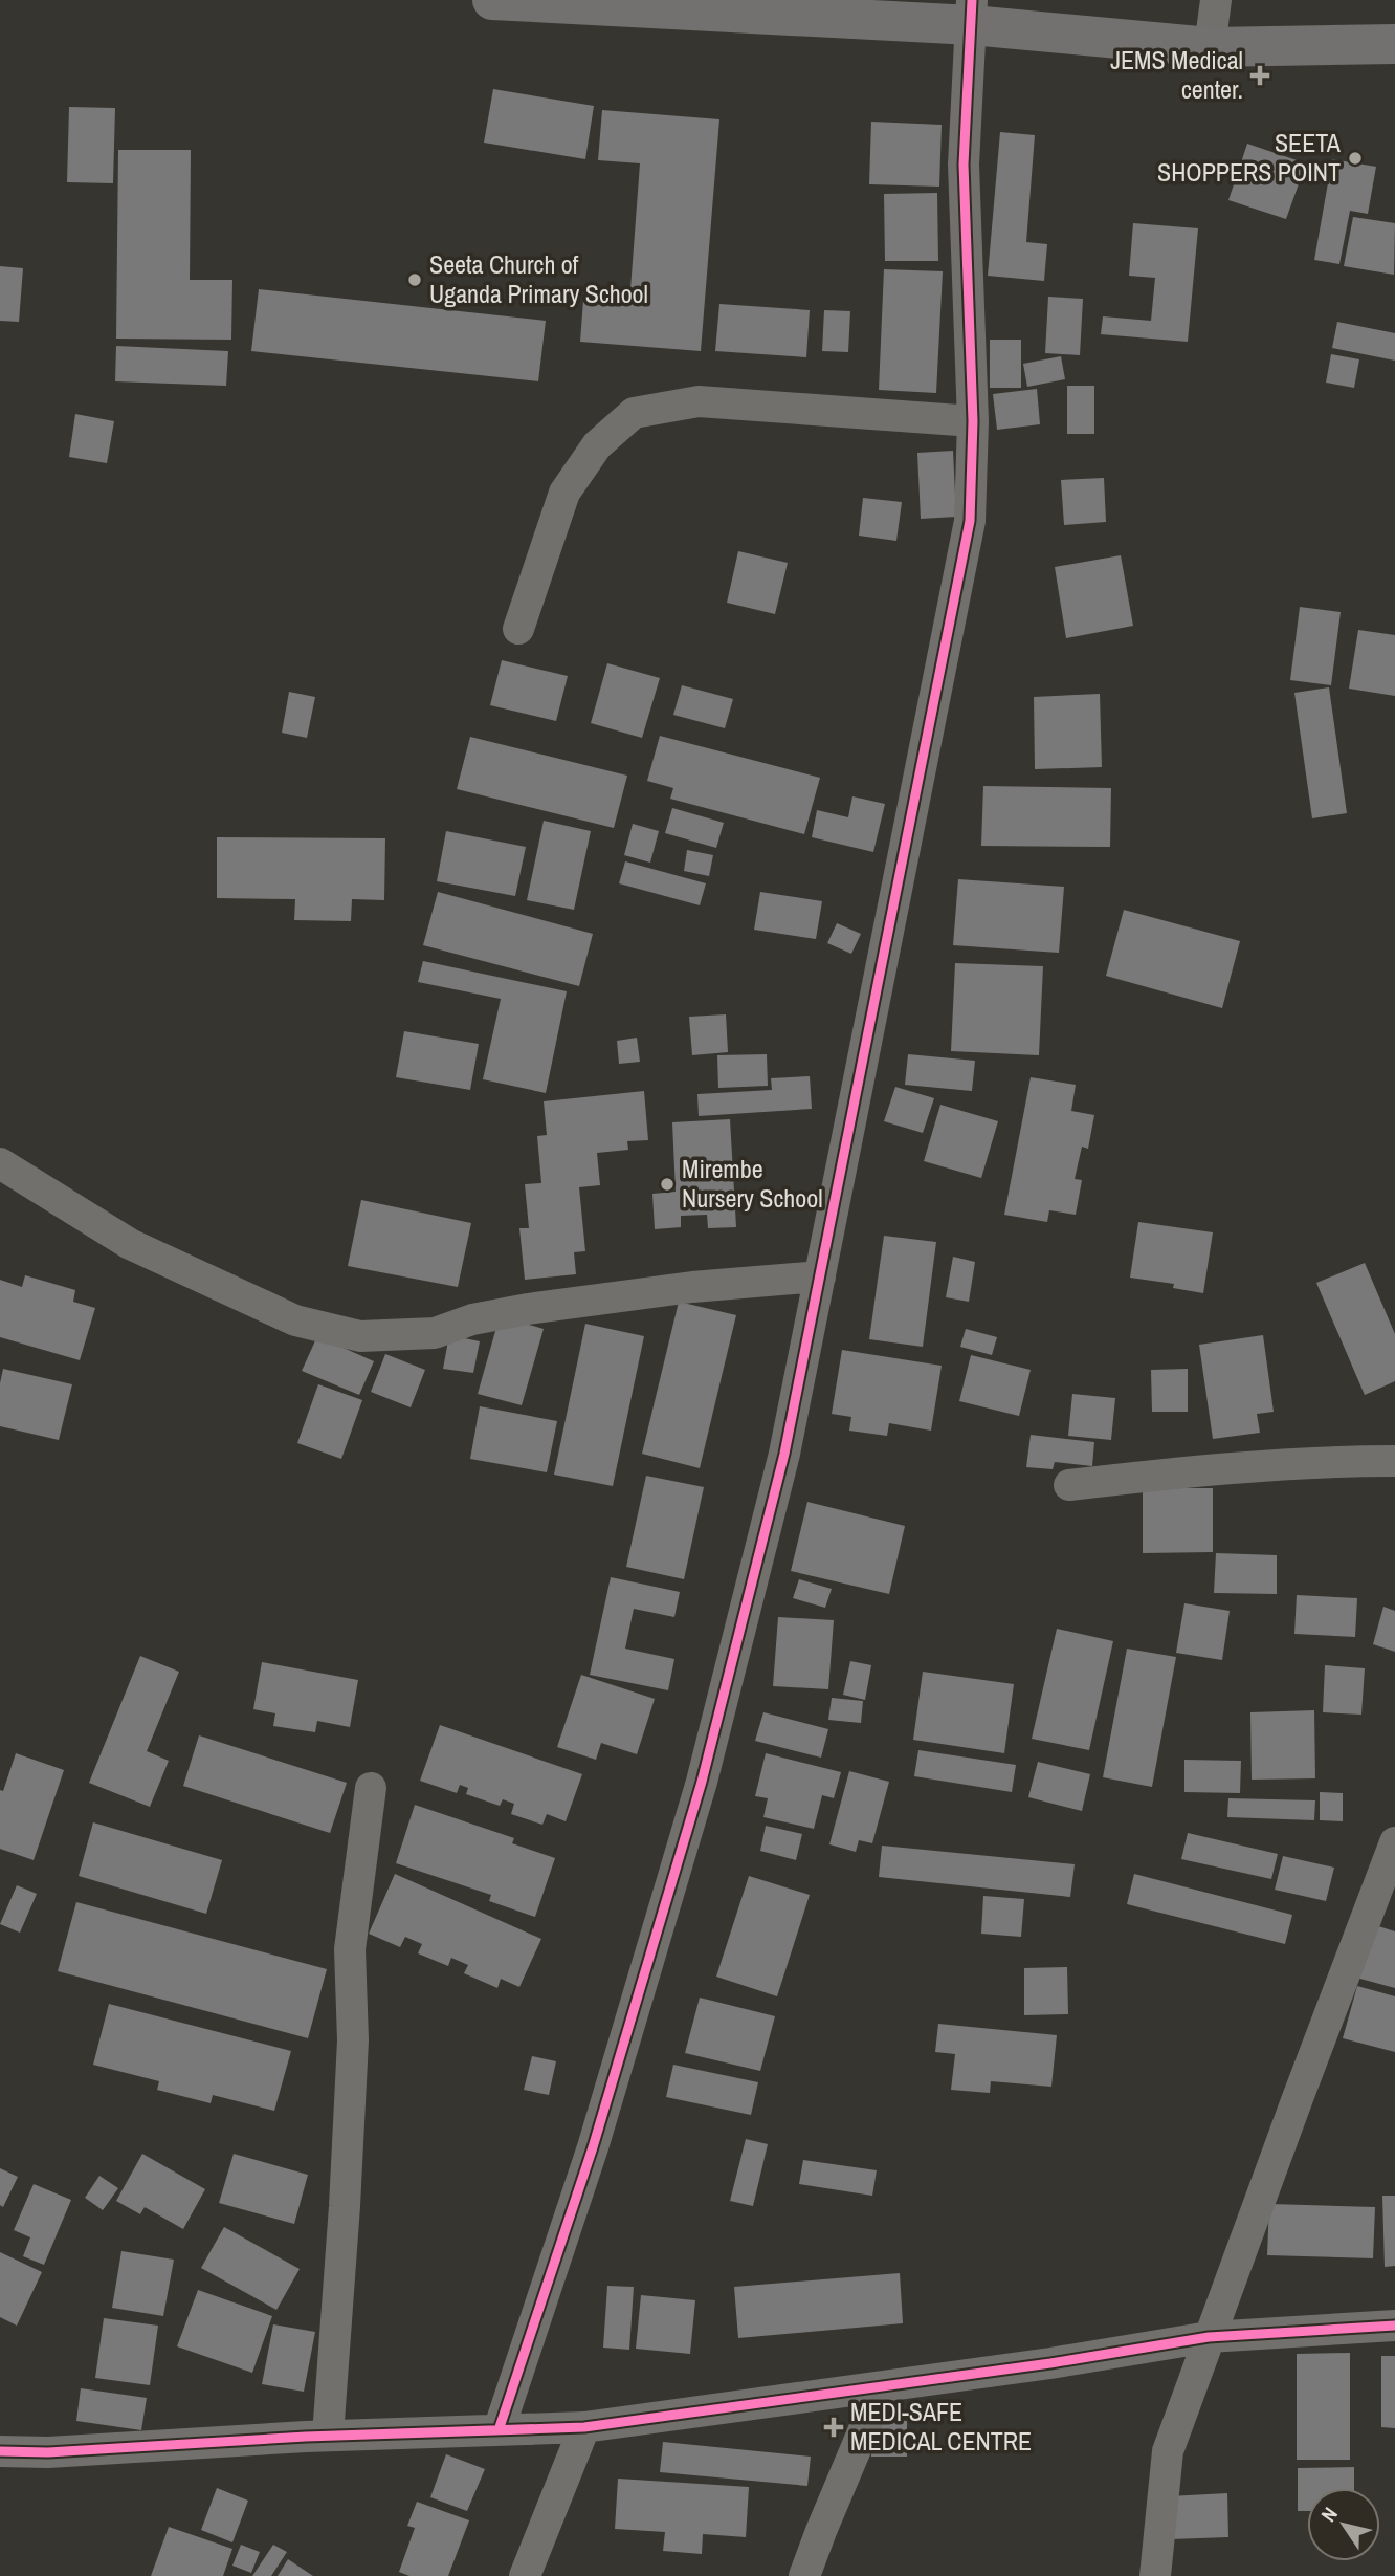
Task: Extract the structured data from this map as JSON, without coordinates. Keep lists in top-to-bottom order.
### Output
{
  "places": {
    "health": ["JEMS Medical center.", "MEDI-SAFE MEDICAL CENTRE"],
    "other": ["SEETA SHOPPERS POINT", "Seeta Church of Uganda Primary School", "Mirembe Nursery School"]
  },
  "north": "top left"
}
